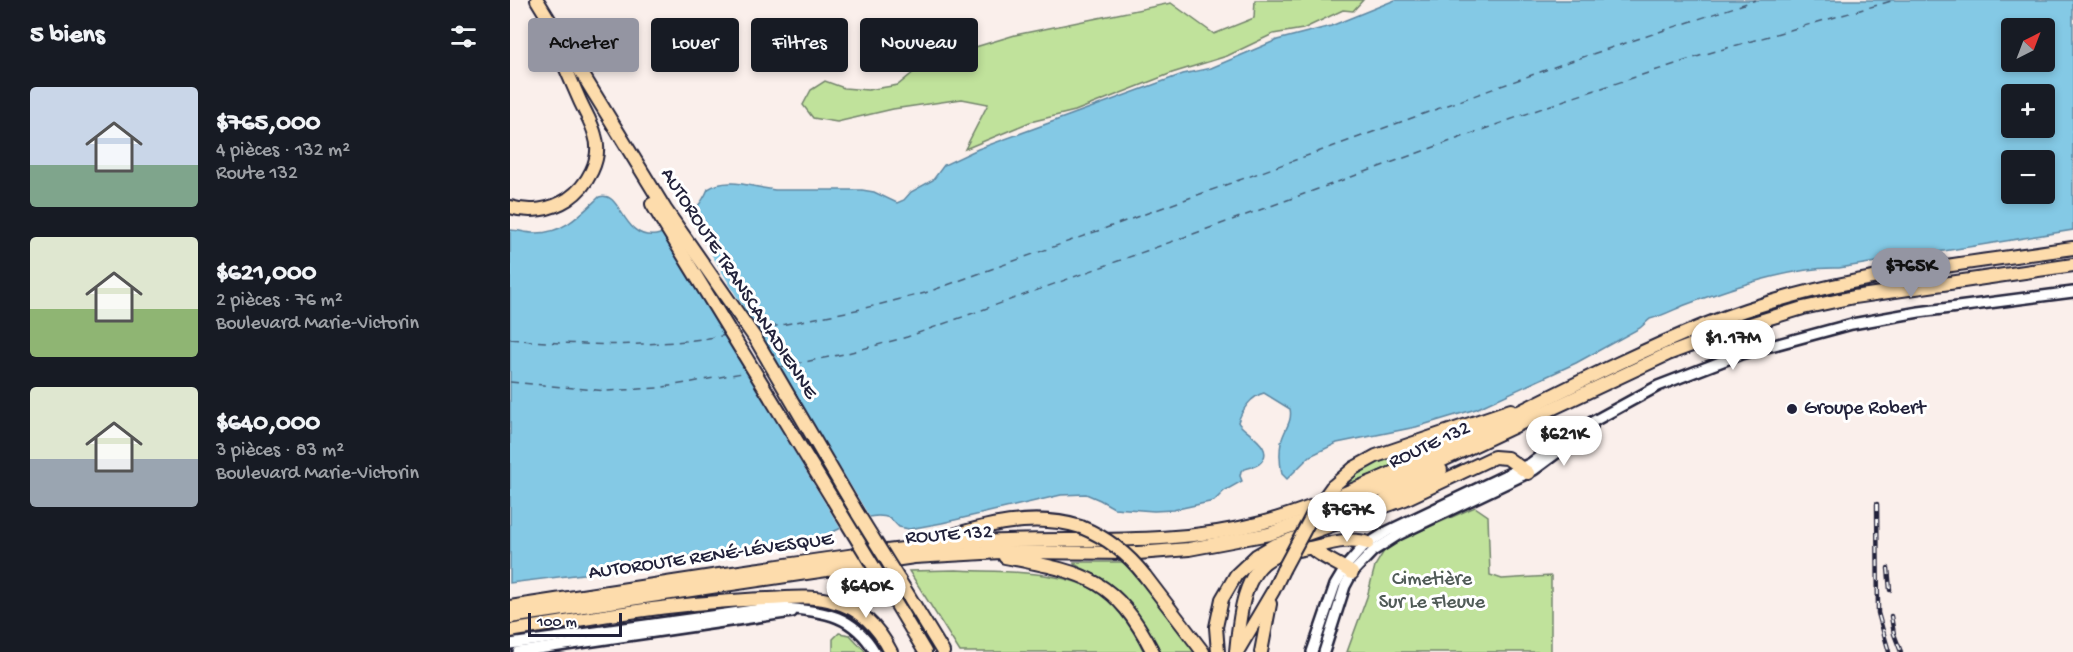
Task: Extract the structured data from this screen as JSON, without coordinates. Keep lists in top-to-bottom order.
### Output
{
  "streets": {
    "highway": ["AUTOROUTE TRANSCANADIENNE", "ROUTE 132", "AUTOROUTE RENÉ-LÉVESQUE"]
  },
  "crossings": [
    ["ROUTE 132", "AUTOROUTE RENÉ-LÉVESQUE"]
  ],
  "parks": ["Cimetière Sur Le Fleuve"],
  "places": ["Groupe Robert"],
  "scale_bar": "100 m",
  "north": "top right",
  "page": {
    "heading": "5 biens",
    "map_buttons": ["+", "−"],
    "chip": [
      "Acheter",
      "Louer",
      "Filtres",
      "Nouveau"
    ],
    "list": [
      {
        "name": "$765,000",
        "note": "4 pièces · 132 m² · Route 132"
      },
      {
        "name": "$621,000",
        "note": "2 pièces · 76 m² · Boulevard Marie-Victorin"
      },
      {
        "name": "$640,000",
        "note": "3 pièces · 83 m² · Boulevard Marie-Victorin"
      }
    ],
    "price": [
      "$765K",
      "$1.17M",
      "$621K",
      "$767K",
      "$640K"
    ],
    "scale": "100 m"
  }
}
